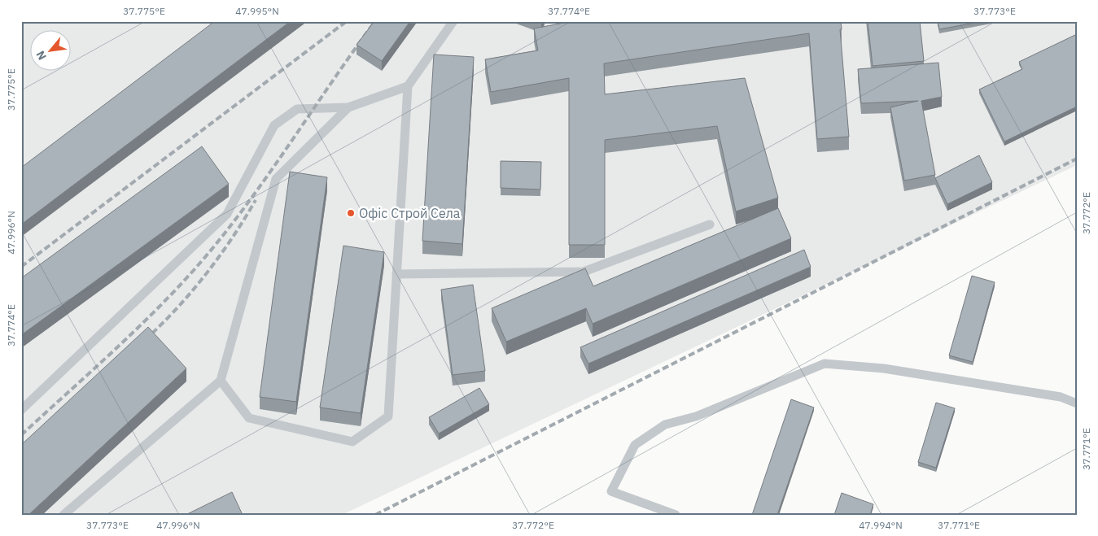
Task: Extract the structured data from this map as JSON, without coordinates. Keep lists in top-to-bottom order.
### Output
{
  "places": ["Офіс Строй Села"],
  "north": "bottom left",
  "coordinates": [
    "37.775°E",
    "47.995°N",
    "37.774°E",
    "37.773°E",
    "37.772°E",
    "47.996°N",
    "37.771°E",
    "47.994°N"
  ]
}
